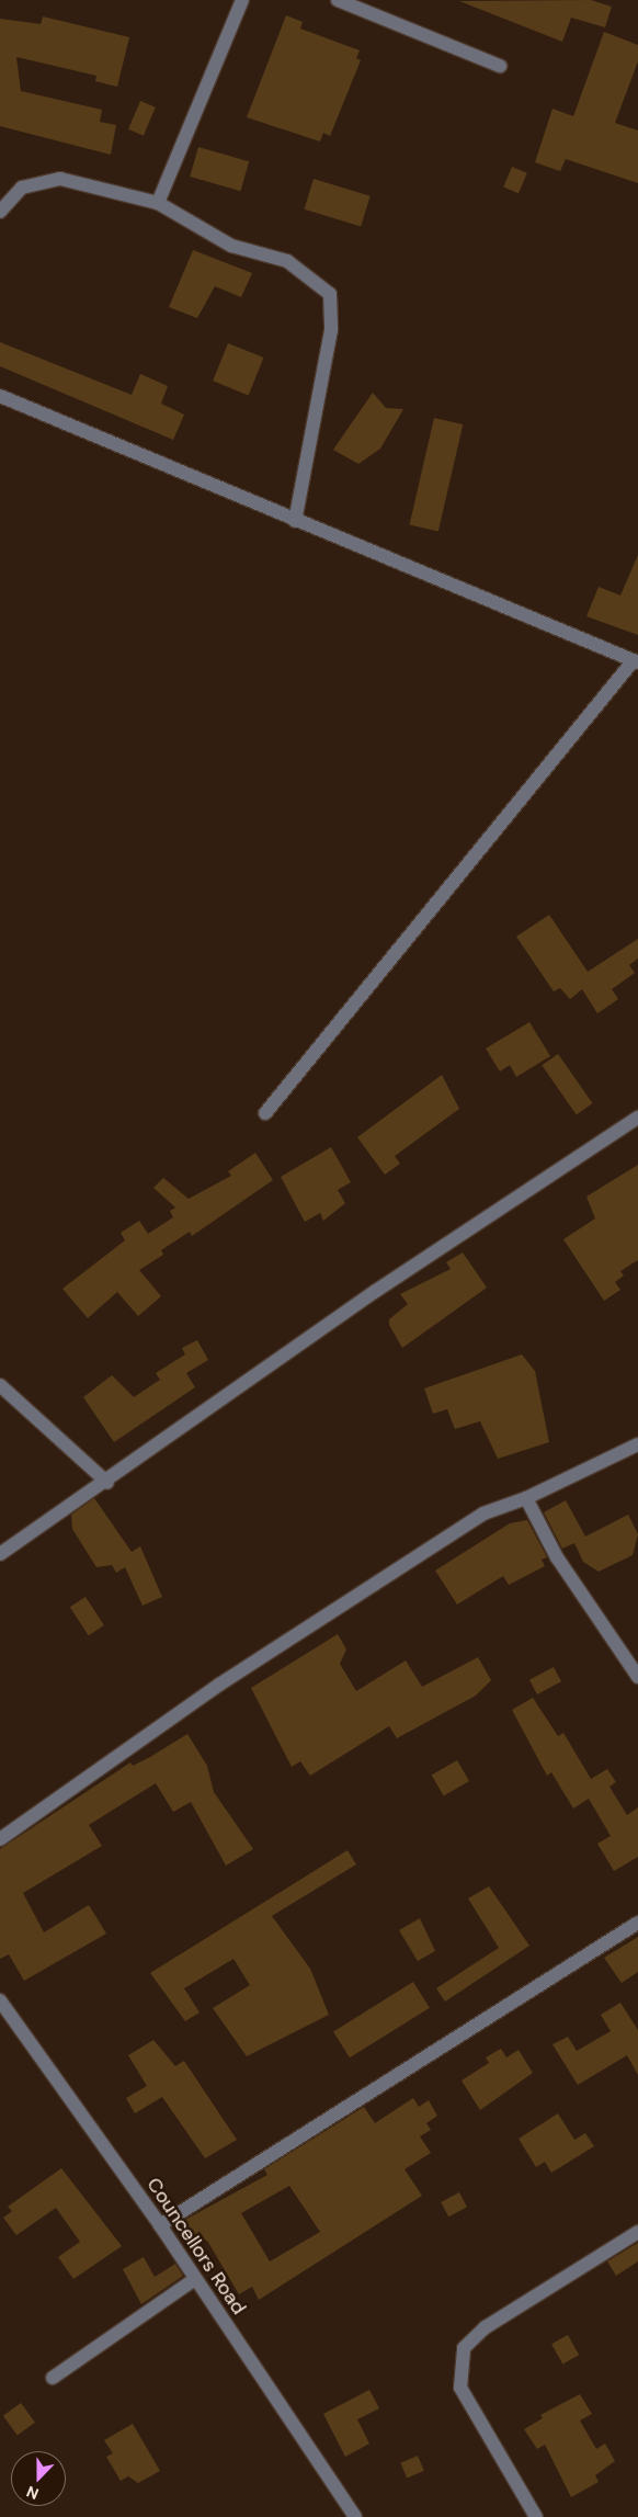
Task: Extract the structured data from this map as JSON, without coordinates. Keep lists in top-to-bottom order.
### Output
{
  "streets": {
    "street": ["Councellors Road"]
  },
  "north": "bottom"
}
